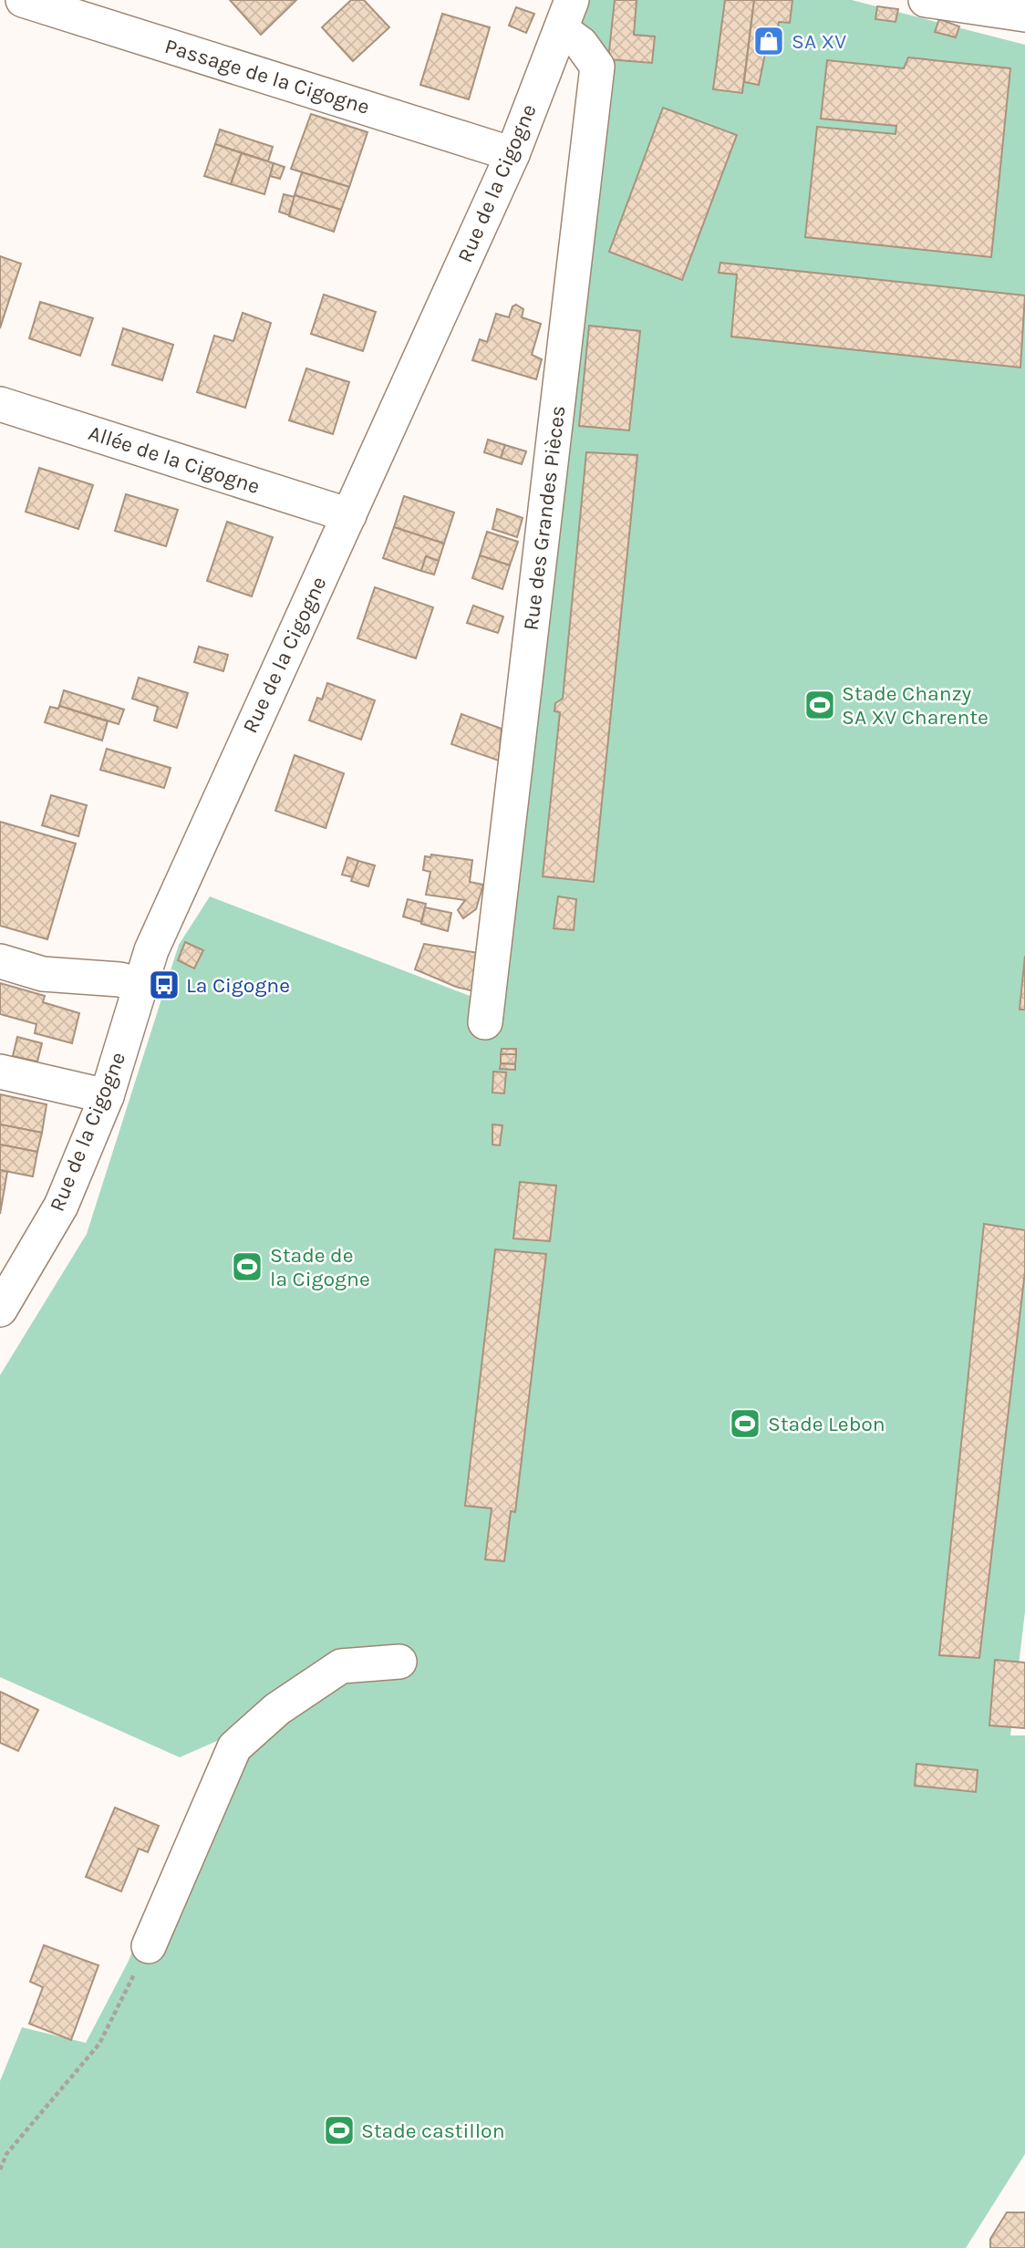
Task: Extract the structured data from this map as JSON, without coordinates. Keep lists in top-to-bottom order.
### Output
{
  "streets": {
    "street": [
      "Passage de la Cigogne",
      "Rue de la Cigogne",
      "Allée de la Cigogne",
      "Rue des Grandes Pièces"
    ]
  },
  "crossings": [
    ["Passage de la Cigogne", "Rue de la Cigogne"],
    ["Rue de la Cigogne", "Allée de la Cigogne"],
    ["Rue de la Cigogne", "Rue des Grandes Pièces"]
  ],
  "places": {
    "shop": ["SA XV"],
    "sports": [
      "Stade Chanzy SA XV Charente",
      "Stade de la Cigogne",
      "Stade Lebon",
      "Stade castillon"
    ],
    "bus stop": ["La Cigogne"]
  }
}
